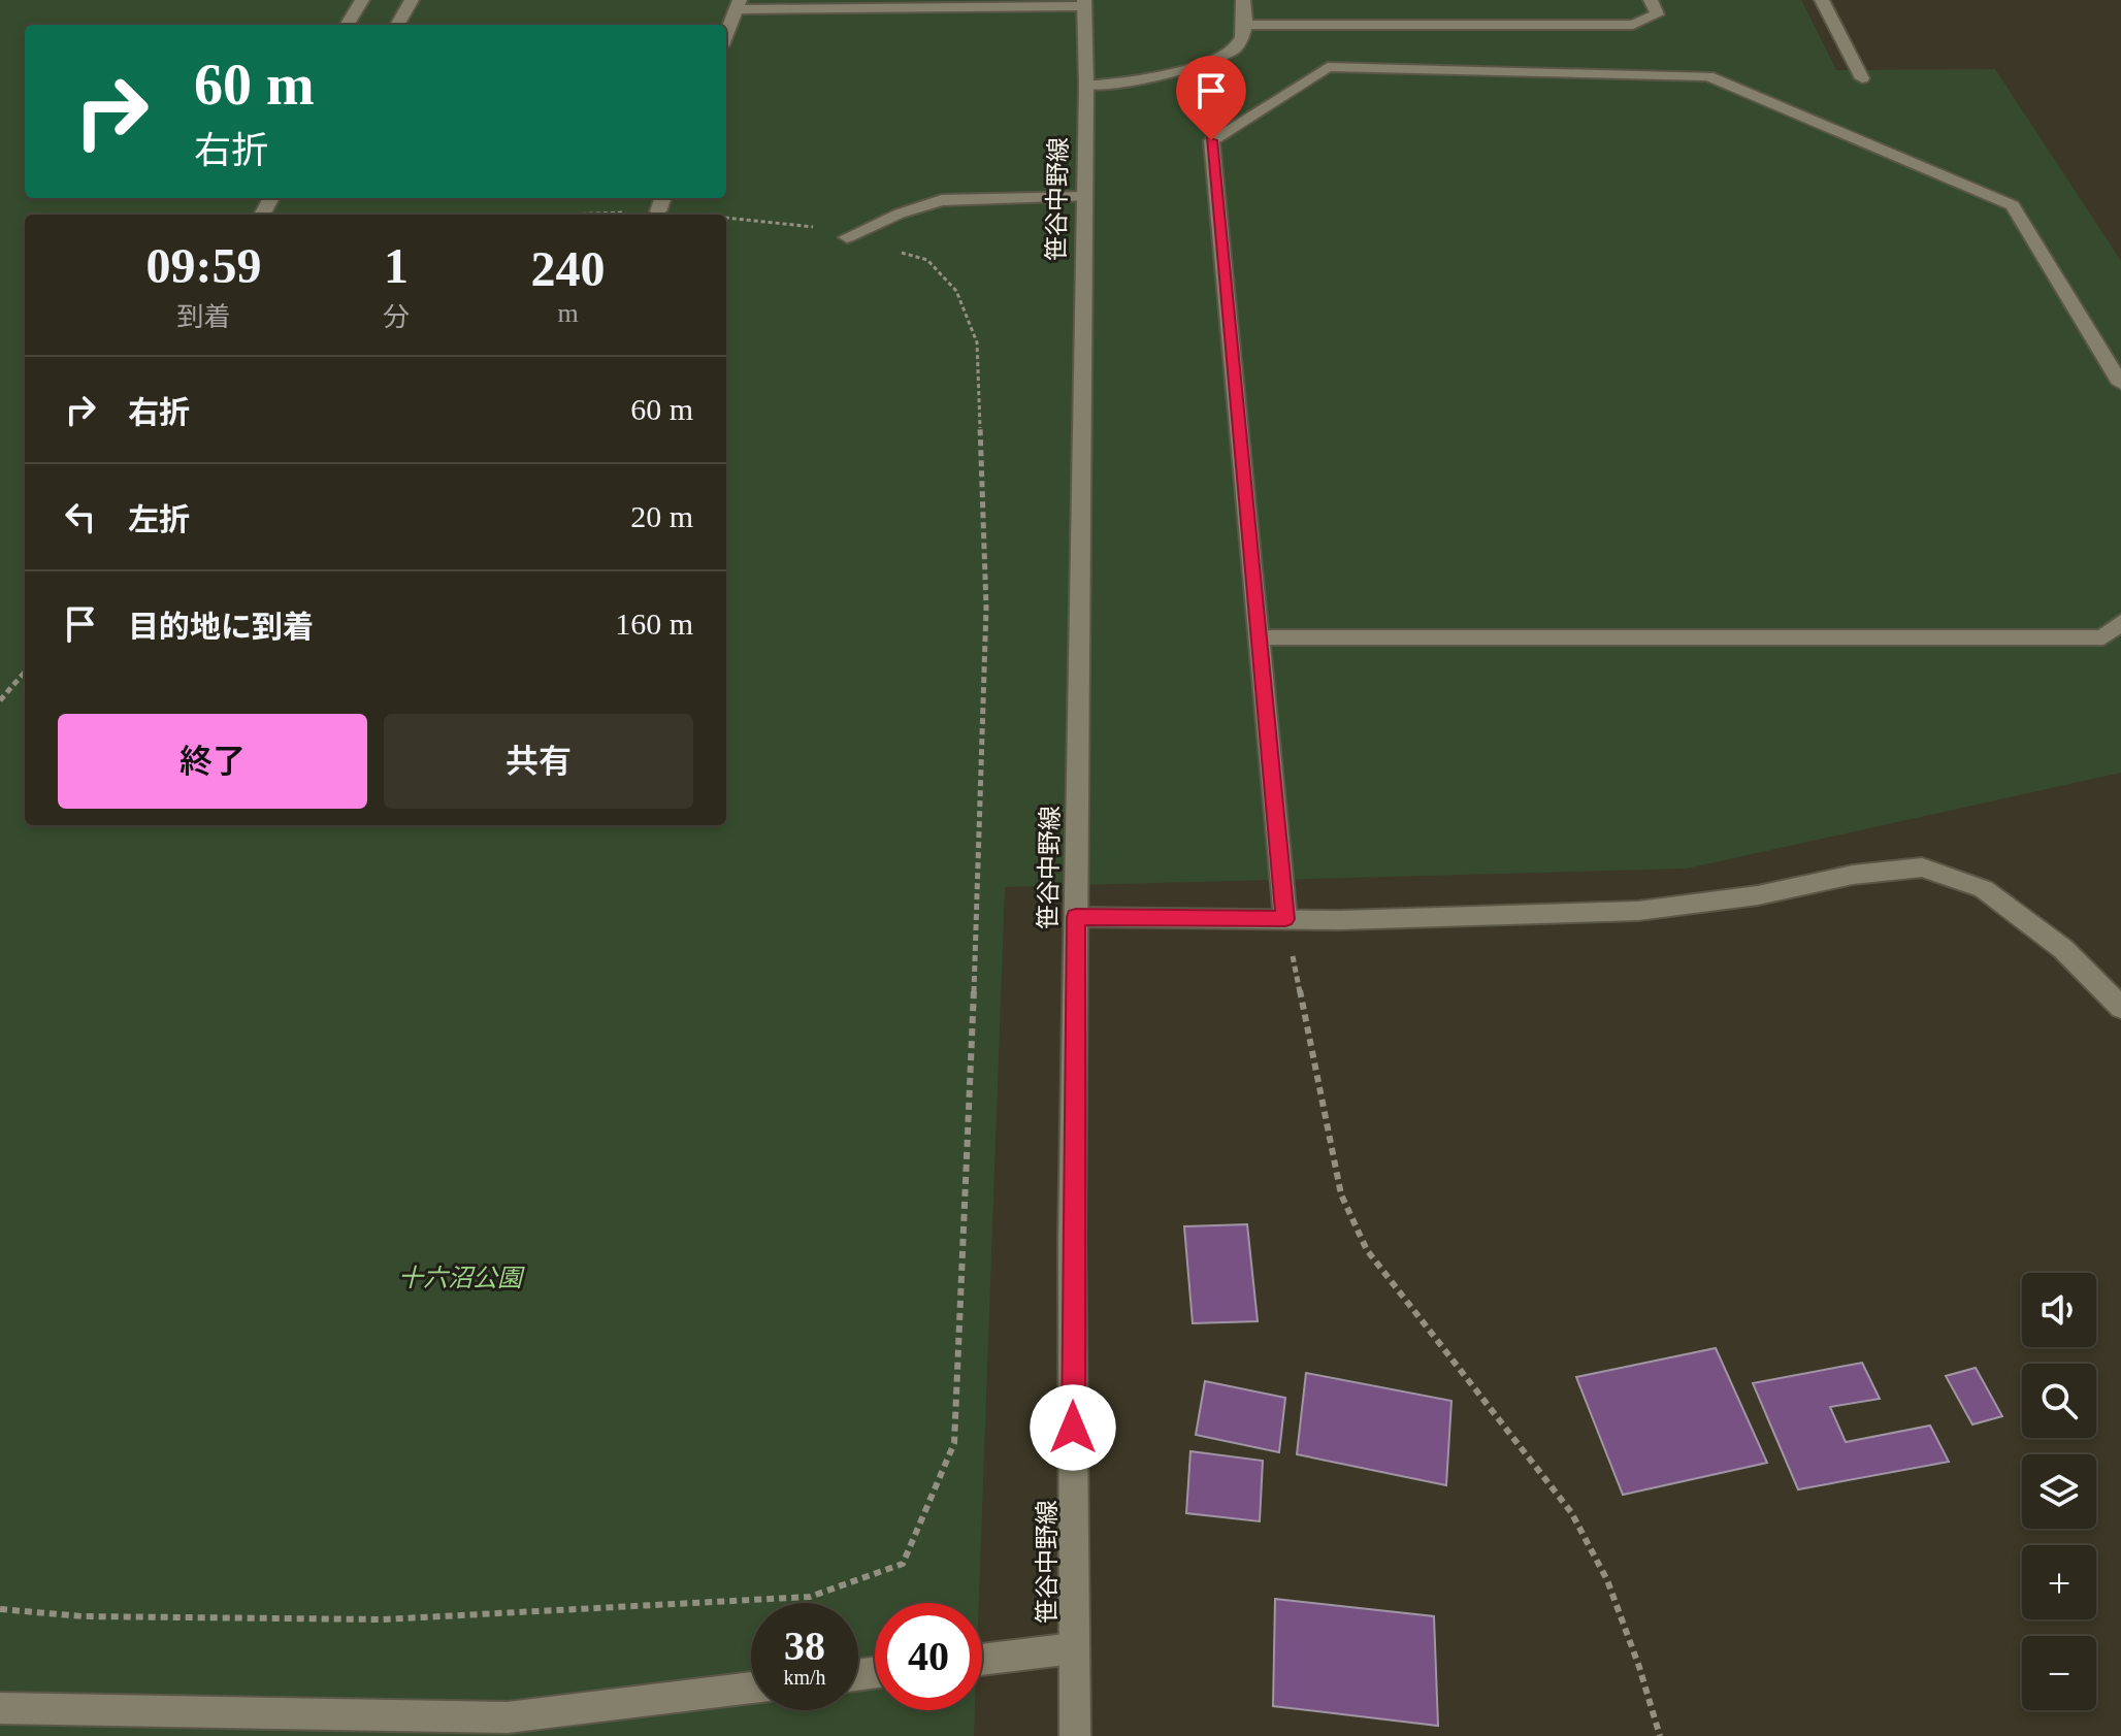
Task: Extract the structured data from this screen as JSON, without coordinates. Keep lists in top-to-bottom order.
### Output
{
  "streets": {
    "street": ["笹谷中野線"]
  },
  "parks": ["十六沼公園"],
  "page": {
    "turn": ["60 m", "右折"],
    "eta": [
      "09:59",
      "到着",
      "1",
      "分",
      "240",
      "m"
    ],
    "list": [
      {
        "name": "右折",
        "value": "60 m"
      },
      {
        "name": "左折",
        "value": "20 m"
      },
      {
        "name": "目的地に到着",
        "value": "160 m"
      }
    ],
    "buttons": ["終了", "共有"],
    "map_buttons": ["+", "−"],
    "speed": "38 km/h",
    "limit": "40"
  }
}
